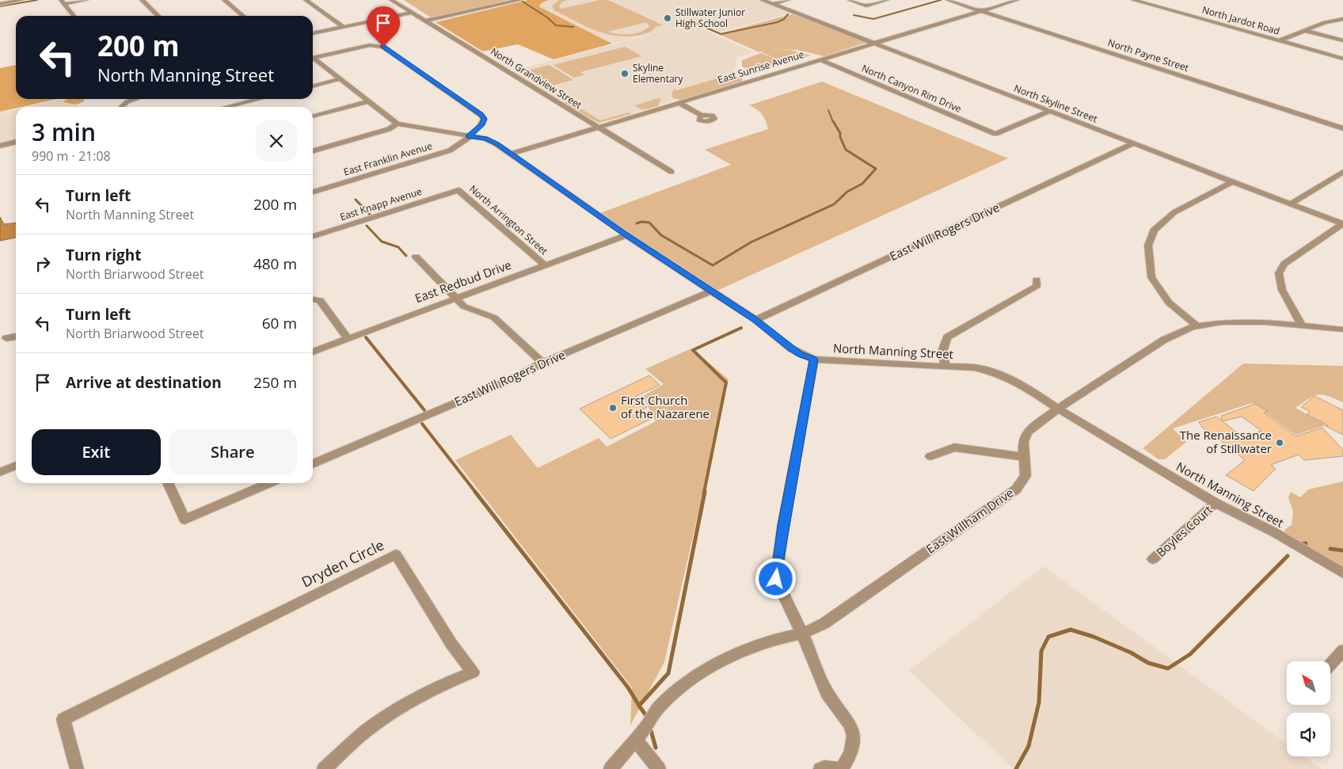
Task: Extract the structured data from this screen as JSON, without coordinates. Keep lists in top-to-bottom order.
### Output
{
  "streets": {
    "street": [
      "North Jardot Road",
      "North Payne Street",
      "East Sunrise Avenue",
      "North Grandview Street",
      "North Canyon Rim Drive",
      "North Skyline Street",
      "East Franklin Avenue",
      "East Knapp Avenue",
      "North Arrington Street",
      "East Will Rogers Drive",
      "East Redbud Drive",
      "North Manning Street",
      "East Willham Drive",
      "Boyles Court",
      "Dryden Circle"
    ]
  },
  "crossings": [
    ["North Payne Street", "East Sunrise Avenue"],
    ["East Sunrise Avenue", "North Grandview Street"],
    ["East Sunrise Avenue", "North Canyon Rim Drive"],
    ["East Sunrise Avenue", "North Skyline Street"],
    ["East Sunrise Avenue", "North Manning Street"],
    ["North Canyon Rim Drive", "North Skyline Street"],
    ["North Skyline Street", "East Will Rogers Drive"],
    ["East Franklin Avenue", "North Manning Street"],
    ["East Knapp Avenue", "North Arrington Street"],
    ["North Arrington Street", "East Redbud Drive"],
    ["East Will Rogers Drive", "North Manning Street"],
    ["East Redbud Drive", "North Manning Street"],
    ["North Manning Street", "East Willham Drive"],
    ["North Manning Street", "Boyles Court"]
  ],
  "places": [
    "Stillwater Junior High School",
    "Skyline Elementary",
    "First Church of the Nazarene",
    "The Renaissance of Stillwater"
  ],
  "north": "top left",
  "page": {
    "turn": ["200 m", "North Manning Street"],
    "heading": ["3 min", "990 m · 21:08"],
    "list": [
      {
        "name": "Turn left",
        "note": "North Manning Street",
        "value": "200 m"
      },
      {
        "name": "Turn right",
        "note": "North Briarwood Street",
        "value": "480 m"
      },
      {
        "name": "Turn left",
        "note": "North Briarwood Street",
        "value": "60 m"
      },
      {
        "name": "Arrive at destination",
        "value": "250 m"
      }
    ],
    "buttons": ["Exit", "Share"]
  }
}
